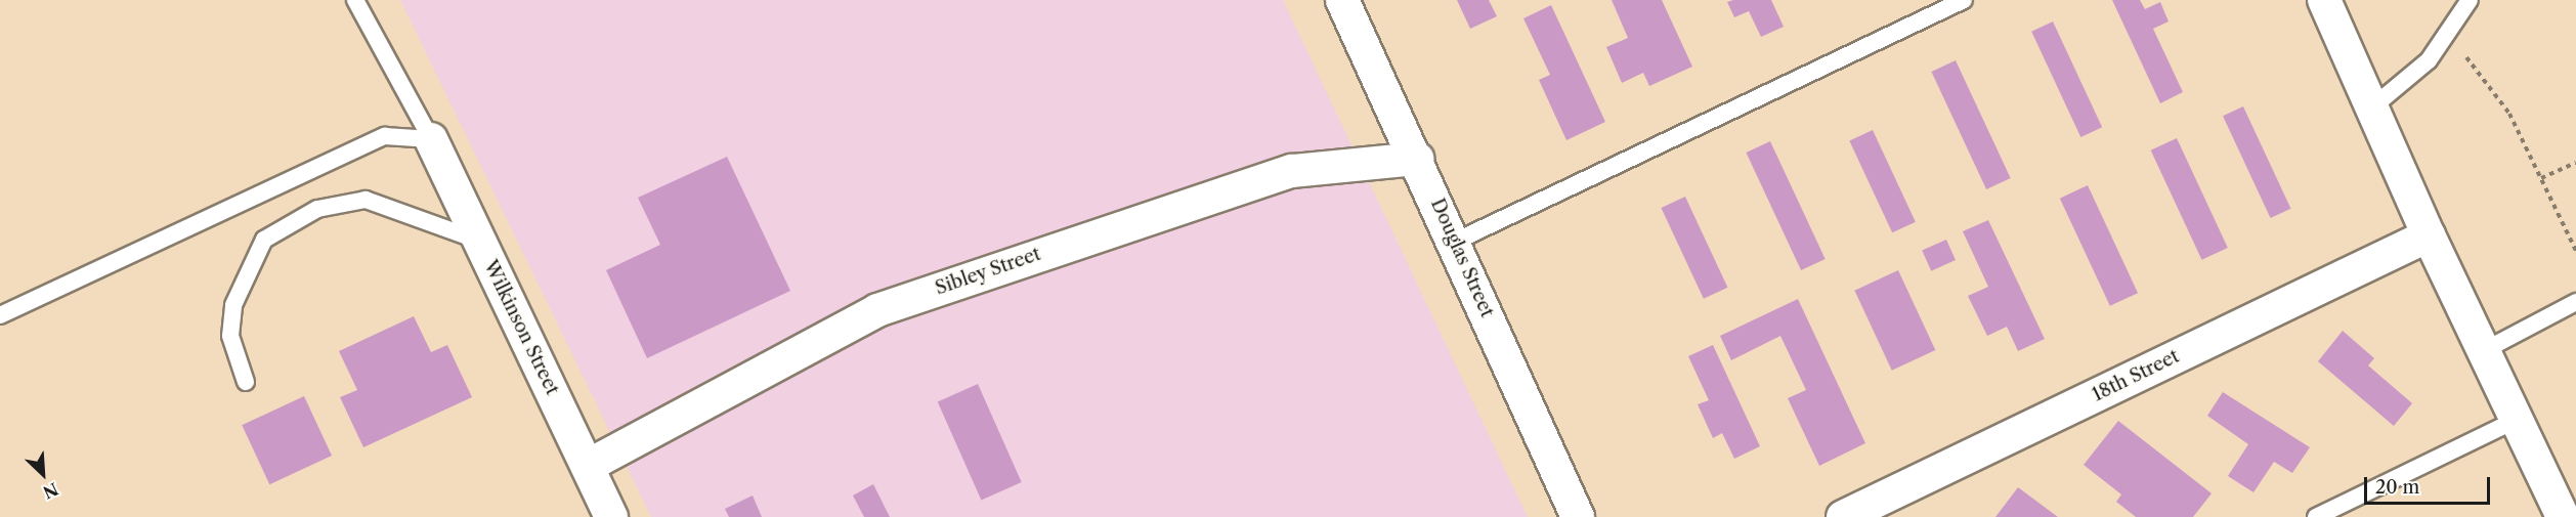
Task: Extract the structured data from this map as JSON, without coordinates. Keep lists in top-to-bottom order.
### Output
{
  "streets": {
    "street": [
      "Douglas Street",
      "Sibley Street",
      "Wilkinson Street",
      "18th Street"
    ]
  },
  "crossings": [
    ["Douglas Street", "Sibley Street"],
    ["Sibley Street", "Wilkinson Street"]
  ],
  "scale_bar": "20 m",
  "north": "bottom right"
}
